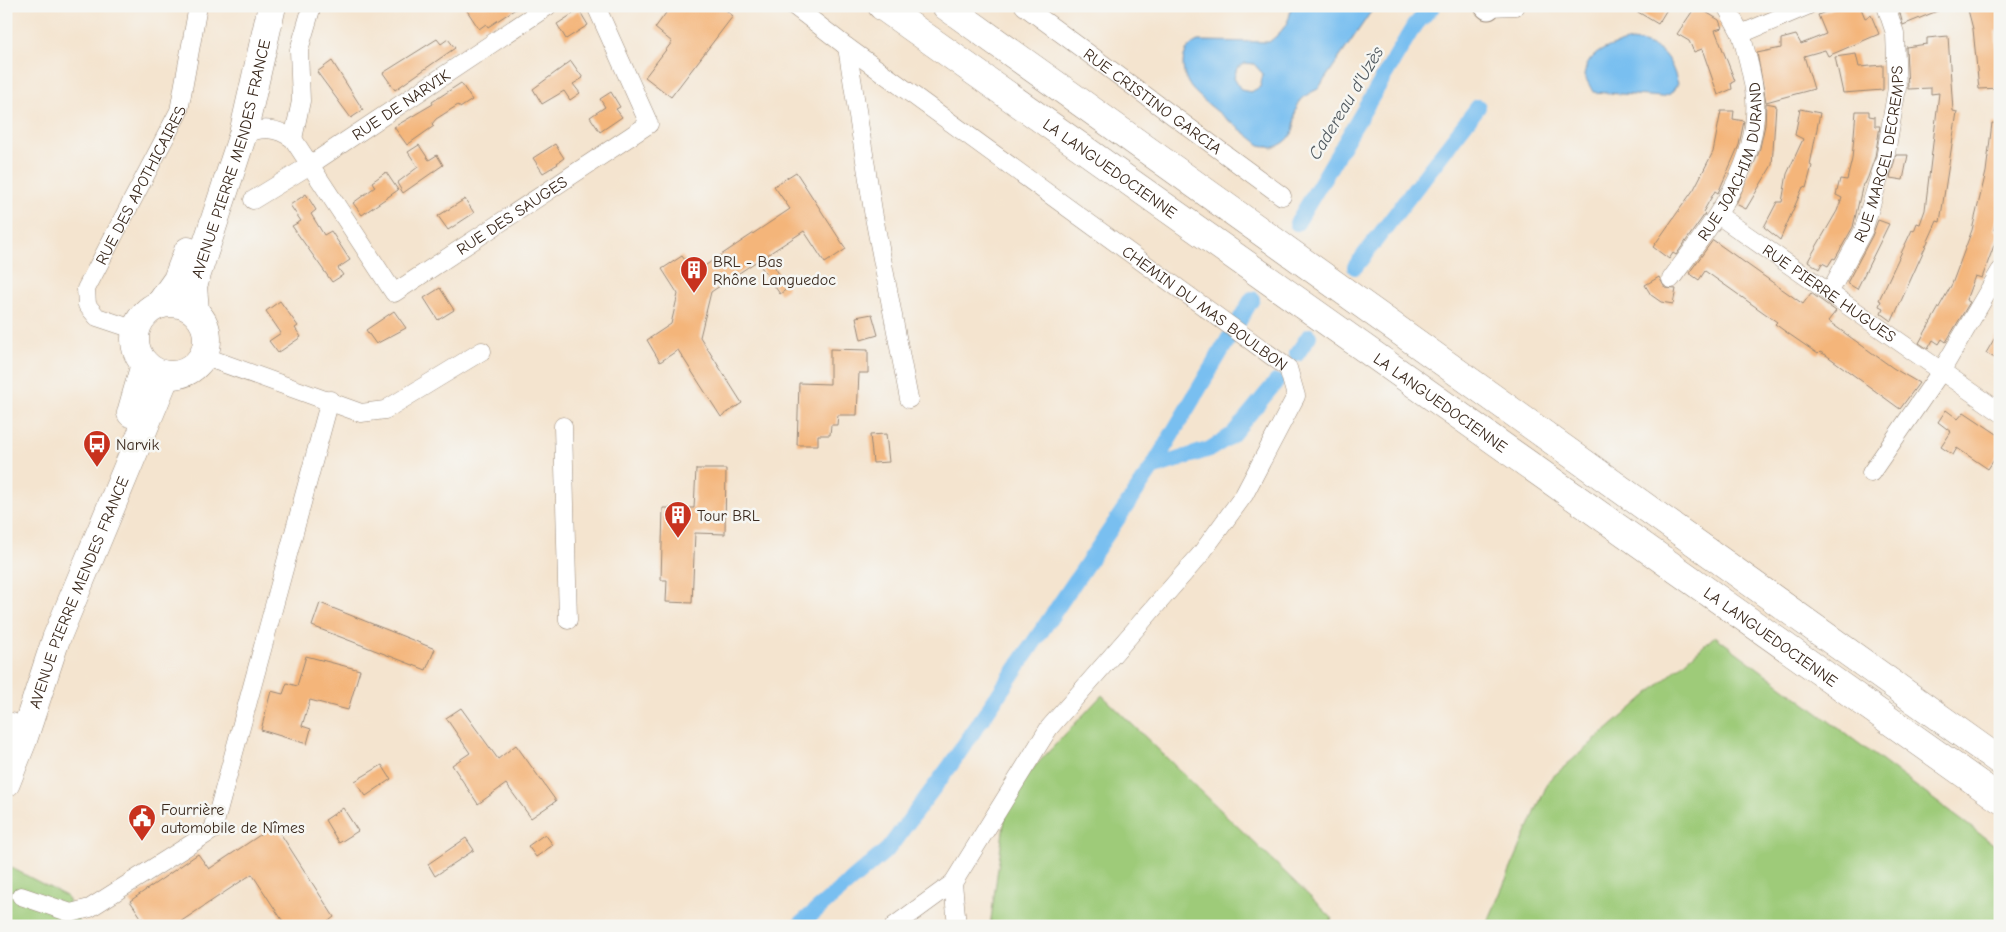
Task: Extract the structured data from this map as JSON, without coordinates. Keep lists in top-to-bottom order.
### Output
{
  "streets": {
    "main road": ["AVENUE PIERRE MENDES FRANCE", "LA LANGUEDOCIENNE"],
    "street": [
      "RUE CRISTINO GARCIA",
      "RUE DE NARVIK",
      "RUE MARCEL DECREMPS",
      "RUE JOACHIM DURAND",
      "RUE DES APOTHICAIRES",
      "RUE DES SAUGES",
      "RUE PIERRE HUGUES",
      "CHEMIN DU MAS BOULBON"
    ]
  },
  "crossings": [
    ["RUE DE NARVIK", "RUE DES SAUGES"],
    ["RUE MARCEL DECREMPS", "RUE PIERRE HUGUES"],
    ["AVENUE PIERRE MENDES FRANCE", "RUE DES APOTHICAIRES"],
    ["RUE JOACHIM DURAND", "RUE PIERRE HUGUES"]
  ],
  "water": ["Cadereau d'Uzès"],
  "places": {
    "building": ["BRL - Bas Rhône Languedoc", "Tour BRL"],
    "bus stop": ["Narvik"],
    "public building": ["Fourrière automobile de Nîmes"]
  }
}
